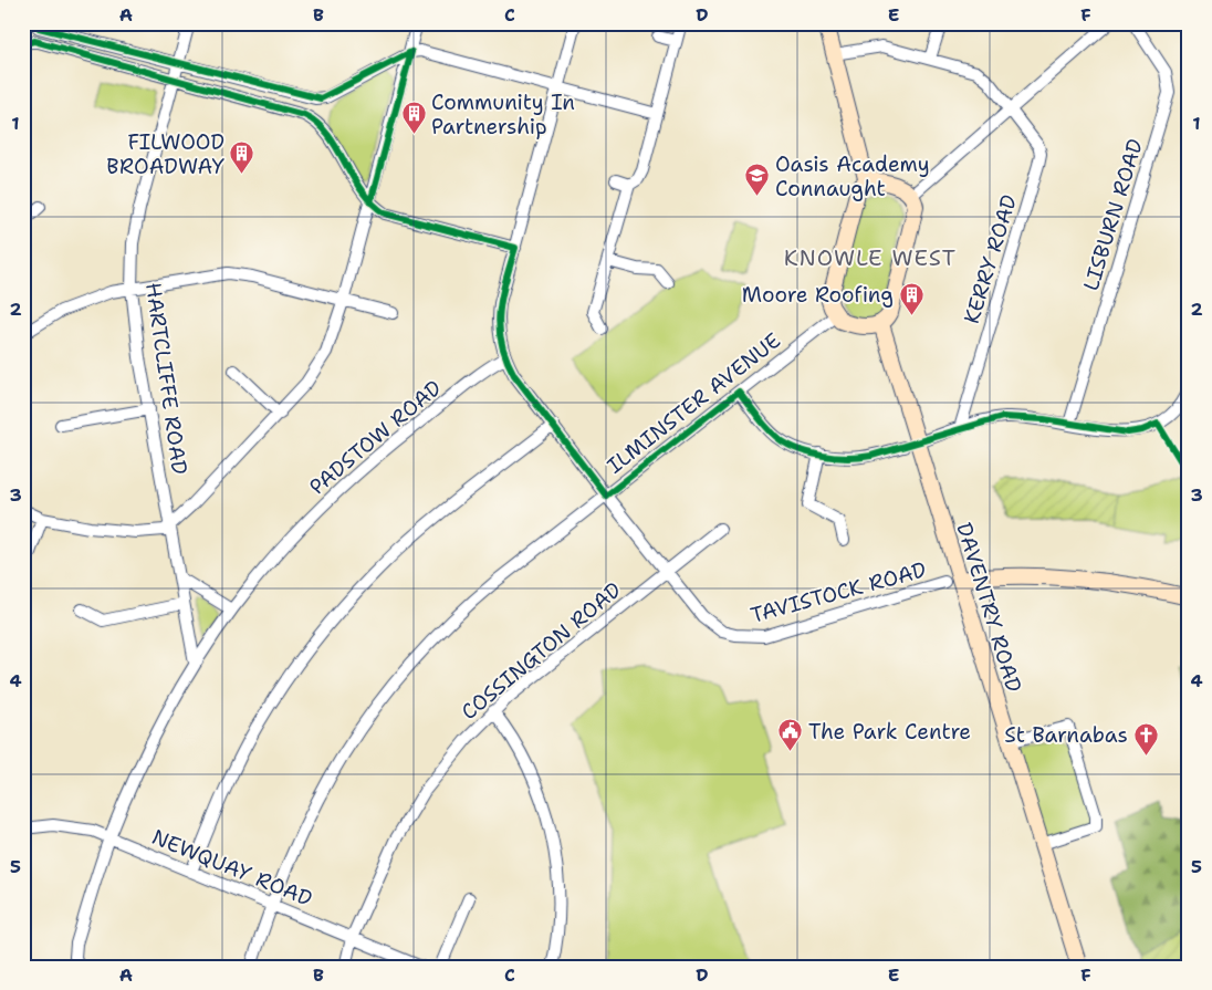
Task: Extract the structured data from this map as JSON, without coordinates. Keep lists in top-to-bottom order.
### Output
{
  "streets": {
    "street": [
      "LISBURN ROAD",
      "KERRY ROAD",
      "HARTCLIFFE ROAD",
      "ILMINSTER AVENUE",
      "PADSTOW ROAD",
      "TAVISTOCK ROAD",
      "DAVENTRY ROAD",
      "COSSINGTON ROAD",
      "NEWQUAY ROAD"
    ]
  },
  "crossings": [
    ["HARTCLIFFE ROAD", "PADSTOW ROAD"],
    ["ILMINSTER AVENUE", "TAVISTOCK ROAD"],
    ["ILMINSTER AVENUE", "NEWQUAY ROAD"],
    ["PADSTOW ROAD", "TAVISTOCK ROAD"],
    ["PADSTOW ROAD", "NEWQUAY ROAD"],
    ["TAVISTOCK ROAD", "DAVENTRY ROAD"],
    ["TAVISTOCK ROAD", "COSSINGTON ROAD"],
    ["COSSINGTON ROAD", "NEWQUAY ROAD"]
  ],
  "districts": ["KNOWLE WEST"],
  "places": {
    "building": ["Community In Partnership", "FILWOOD BROADWAY", "Moore Roofing"],
    "school or university": ["Oasis Academy Connaught"],
    "public building": ["The Park Centre"],
    "church": ["St Barnabas"]
  },
  "grid": {
    "columns": [
      "A",
      "B",
      "C",
      "D",
      "E",
      "F"
    ],
    "rows": [
      "1",
      "2",
      "3",
      "4",
      "5"
    ]
  }
}
